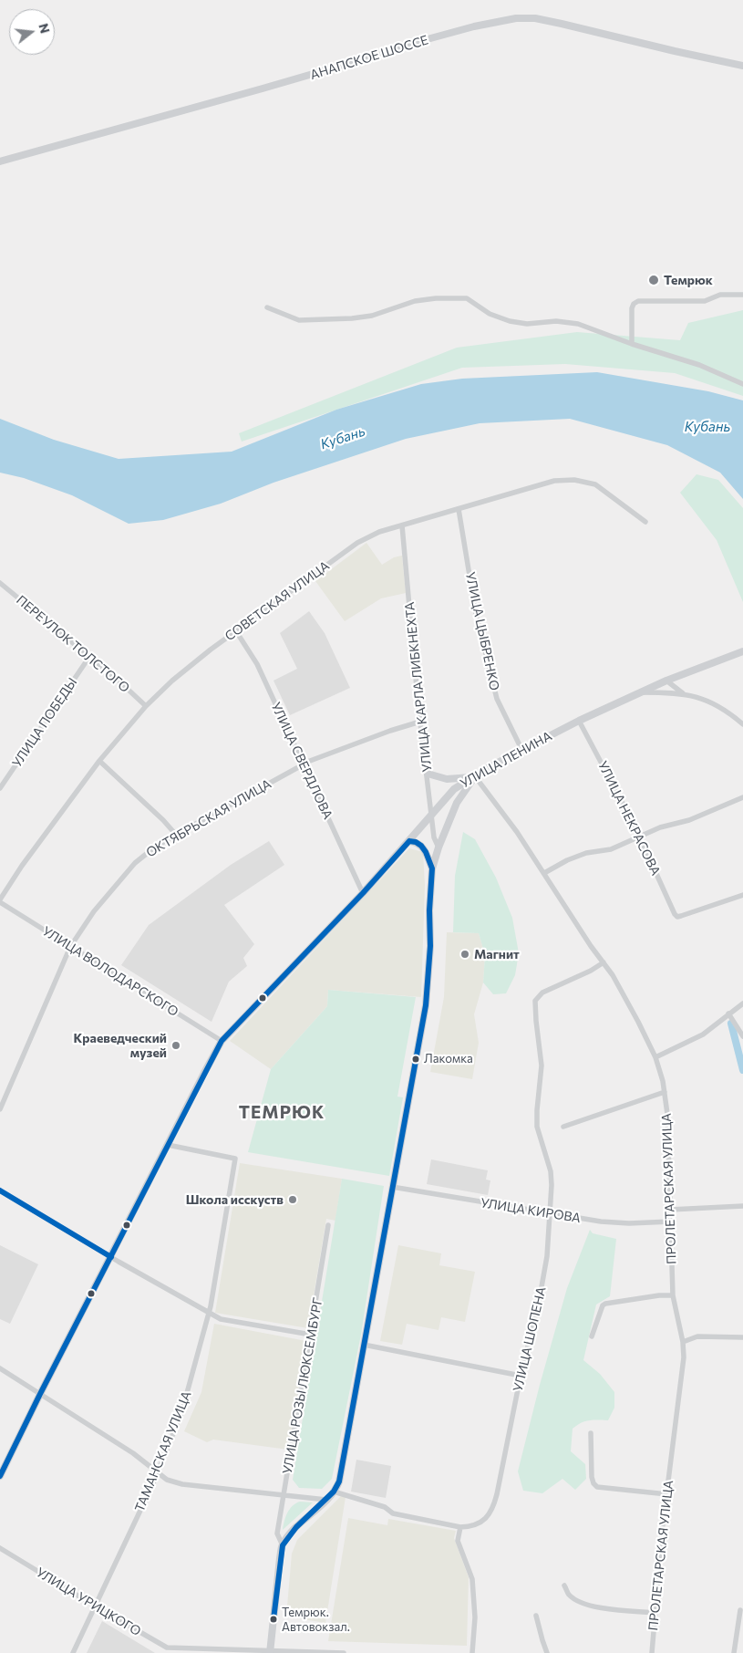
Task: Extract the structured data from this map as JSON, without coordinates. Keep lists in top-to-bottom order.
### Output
{
  "streets": {
    "street": [
      "АНАПСКОЕ ШОССЕ",
      "СОВЕТСКАЯ УЛИЦА",
      "УЛИЦА ЦЫБРЕНКО",
      "ПЕРЕУЛОК ТОЛСТОГО",
      "УЛИЦА КАРЛА ЛИБКНЕХТА",
      "УЛИЦА ПОБЕДЫ",
      "УЛИЦА ЛЕНИНА",
      "УЛИЦА СВЕРДЛОВА",
      "ОКТЯБРЬСКАЯ УЛИЦА",
      "УЛИЦА НЕКРАСОВА",
      "УЛИЦА ВОЛОДАРСКОГО",
      "ПРОЛЕТАРСКАЯ УЛИЦА",
      "УЛИЦА КИРОВА",
      "УЛИЦА ШОПЕНА",
      "УЛИЦА РОЗЫ ЛЮКСЕМБУРГ",
      "ТАМАНСКАЯ УЛИЦА",
      "УЛИЦА УРИЦКОГО"
    ]
  },
  "crossings": [
    ["СОВЕТСКАЯ УЛИЦА", "УЛИЦА ЦЫБРЕНКО"],
    ["СОВЕТСКАЯ УЛИЦА", "ПЕРЕУЛОК ТОЛСТОГО"],
    ["СОВЕТСКАЯ УЛИЦА", "УЛИЦА КАРЛА ЛИБКНЕХТА"],
    ["СОВЕТСКАЯ УЛИЦА", "УЛИЦА СВЕРДЛОВА"],
    ["СОВЕТСКАЯ УЛИЦА", "УЛИЦА ВОЛОДАРСКОГО"],
    ["УЛИЦА ЦЫБРЕНКО", "УЛИЦА ЛЕНИНА"],
    ["ПЕРЕУЛОК ТОЛСТОГО", "УЛИЦА ПОБЕДЫ"],
    ["УЛИЦА КАРЛА ЛИБКНЕХТА", "УЛИЦА ЛЕНИНА"],
    ["УЛИЦА КАРЛА ЛИБКНЕХТА", "ОКТЯБРЬСКАЯ УЛИЦА"],
    ["УЛИЦА КАРЛА ЛИБКНЕХТА", "УЛИЦА РОЗЫ ЛЮКСЕМБУРГ"],
    ["УЛИЦА ЛЕНИНА", "УЛИЦА СВЕРДЛОВА"],
    ["УЛИЦА ЛЕНИНА", "УЛИЦА НЕКРАСОВА"],
    ["УЛИЦА ЛЕНИНА", "УЛИЦА ВОЛОДАРСКОГО"],
    ["УЛИЦА ЛЕНИНА", "ПРОЛЕТАРСКАЯ УЛИЦА"],
    ["УЛИЦА ЛЕНИНА", "УЛИЦА РОЗЫ ЛЮКСЕМБУРГ"],
    ["УЛИЦА ЛЕНИНА", "ТАМАНСКАЯ УЛИЦА"],
    ["УЛИЦА СВЕРДЛОВА", "ОКТЯБРЬСКАЯ УЛИЦА"],
    ["ОКТЯБРЬСКАЯ УЛИЦА", "УЛИЦА ВОЛОДАРСКОГО"],
    ["ПРОЛЕТАРСКАЯ УЛИЦА", "УЛИЦА КИРОВА"],
    ["ПРОЛЕТАРСКАЯ УЛИЦА", "УЛИЦА ШОПЕНА"],
    ["ПРОЛЕТАРСКАЯ УЛИЦА", "УЛИЦА РОЗЫ ЛЮКСЕМБУРГ"],
    ["УЛИЦА КИРОВА", "УЛИЦА ШОПЕНА"],
    ["УЛИЦА КИРОВА", "УЛИЦА РОЗЫ ЛЮКСЕМБУРГ"],
    ["УЛИЦА РОЗЫ ЛЮКСЕМБУРГ", "УЛИЦА УРИЦКОГО"],
    ["ТАМАНСКАЯ УЛИЦА", "УЛИЦА УРИЦКОГО"]
  ],
  "districts": ["ТЕМРЮК"],
  "water": ["Кубань"],
  "places": [
    "Темрюк",
    "Магнит",
    "Краеведческий музей",
    "Лакомка",
    "Школа исскуств",
    "Темрюк. Автовокзал."
  ],
  "north": "right"
}
